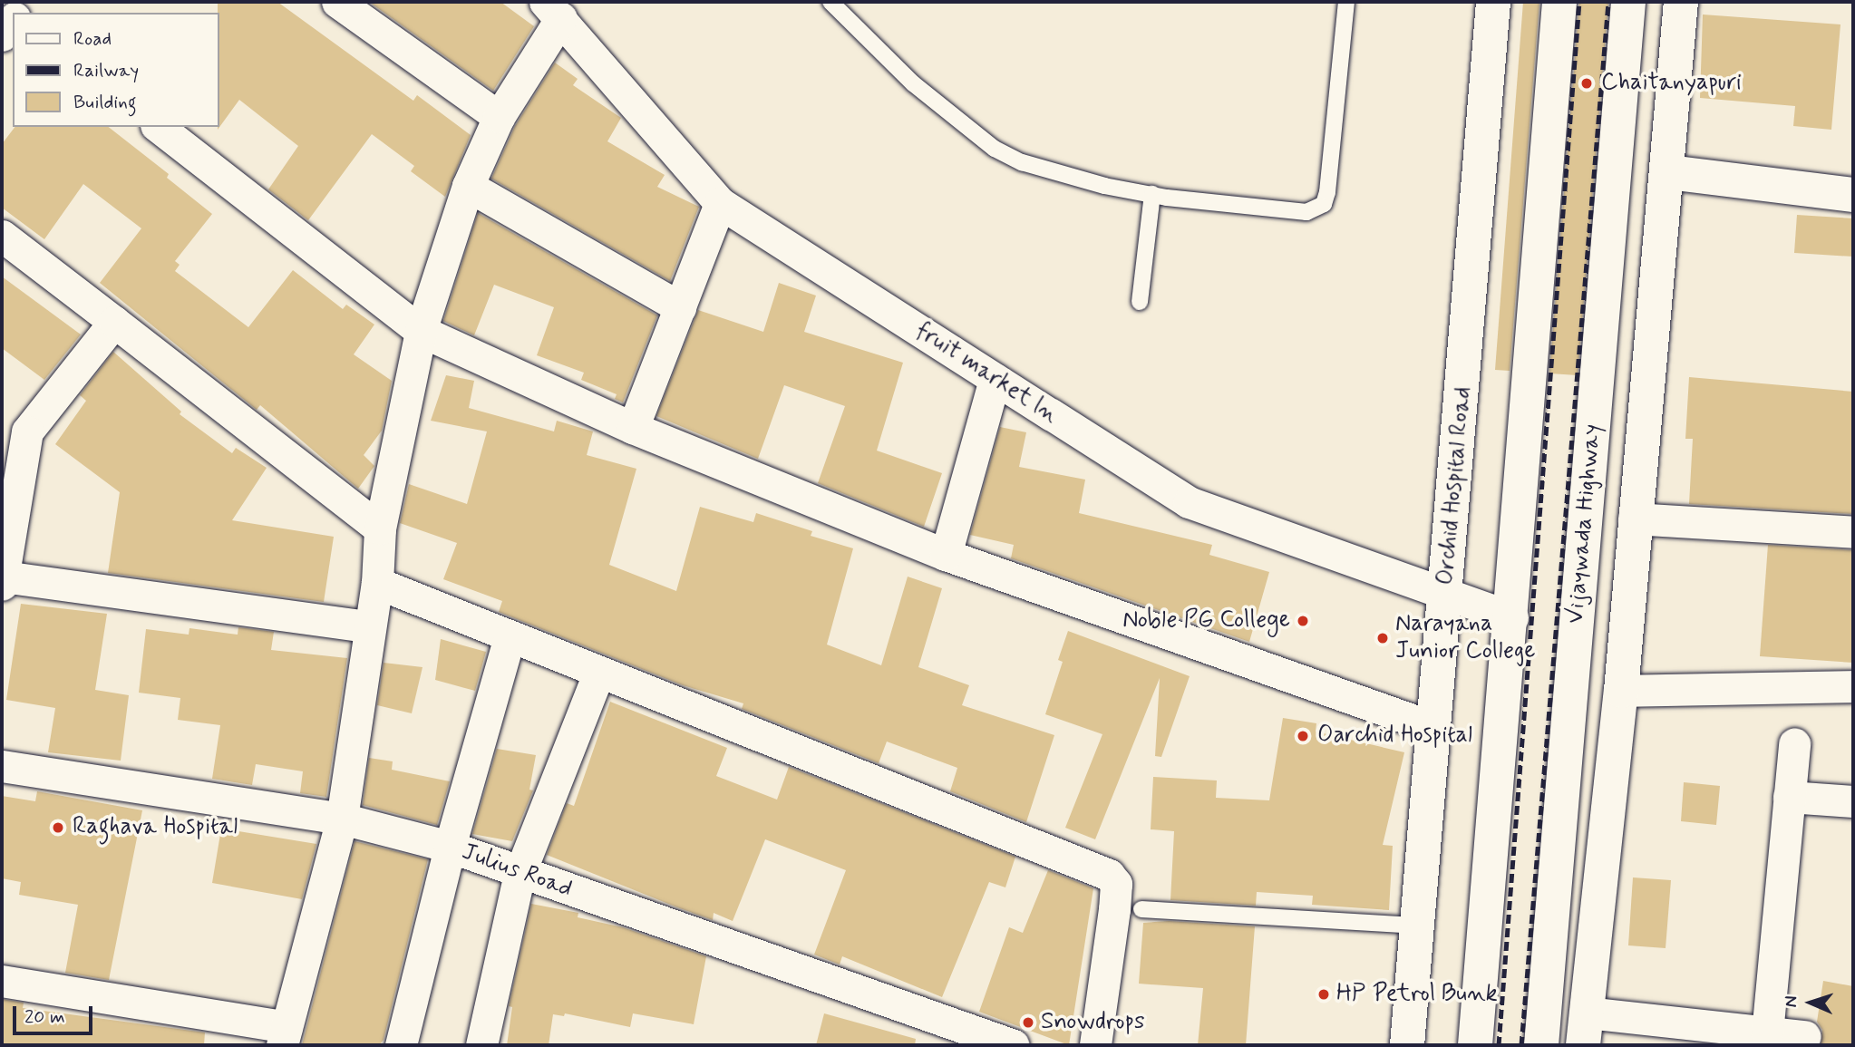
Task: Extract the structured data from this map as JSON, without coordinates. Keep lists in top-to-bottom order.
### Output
{
  "streets": {
    "main road": ["Orchid Hospital Road", "Vijaywada Highway"],
    "street": ["fruit market ln", "Julius Road"]
  },
  "crossings": [
    ["fruit market ln", "Orchid Hospital Road"]
  ],
  "places": [
    "Chaitanyapuri",
    "Noble PG College",
    "Narayana Junior College",
    "Oarchid Hospital",
    "Raghava Hospital",
    "HP Petrol Bunk",
    "Snowdrops"
  ],
  "legend": ["Road", "Railway", "Building"],
  "scale_bar": "20 m",
  "north": "left"
}
